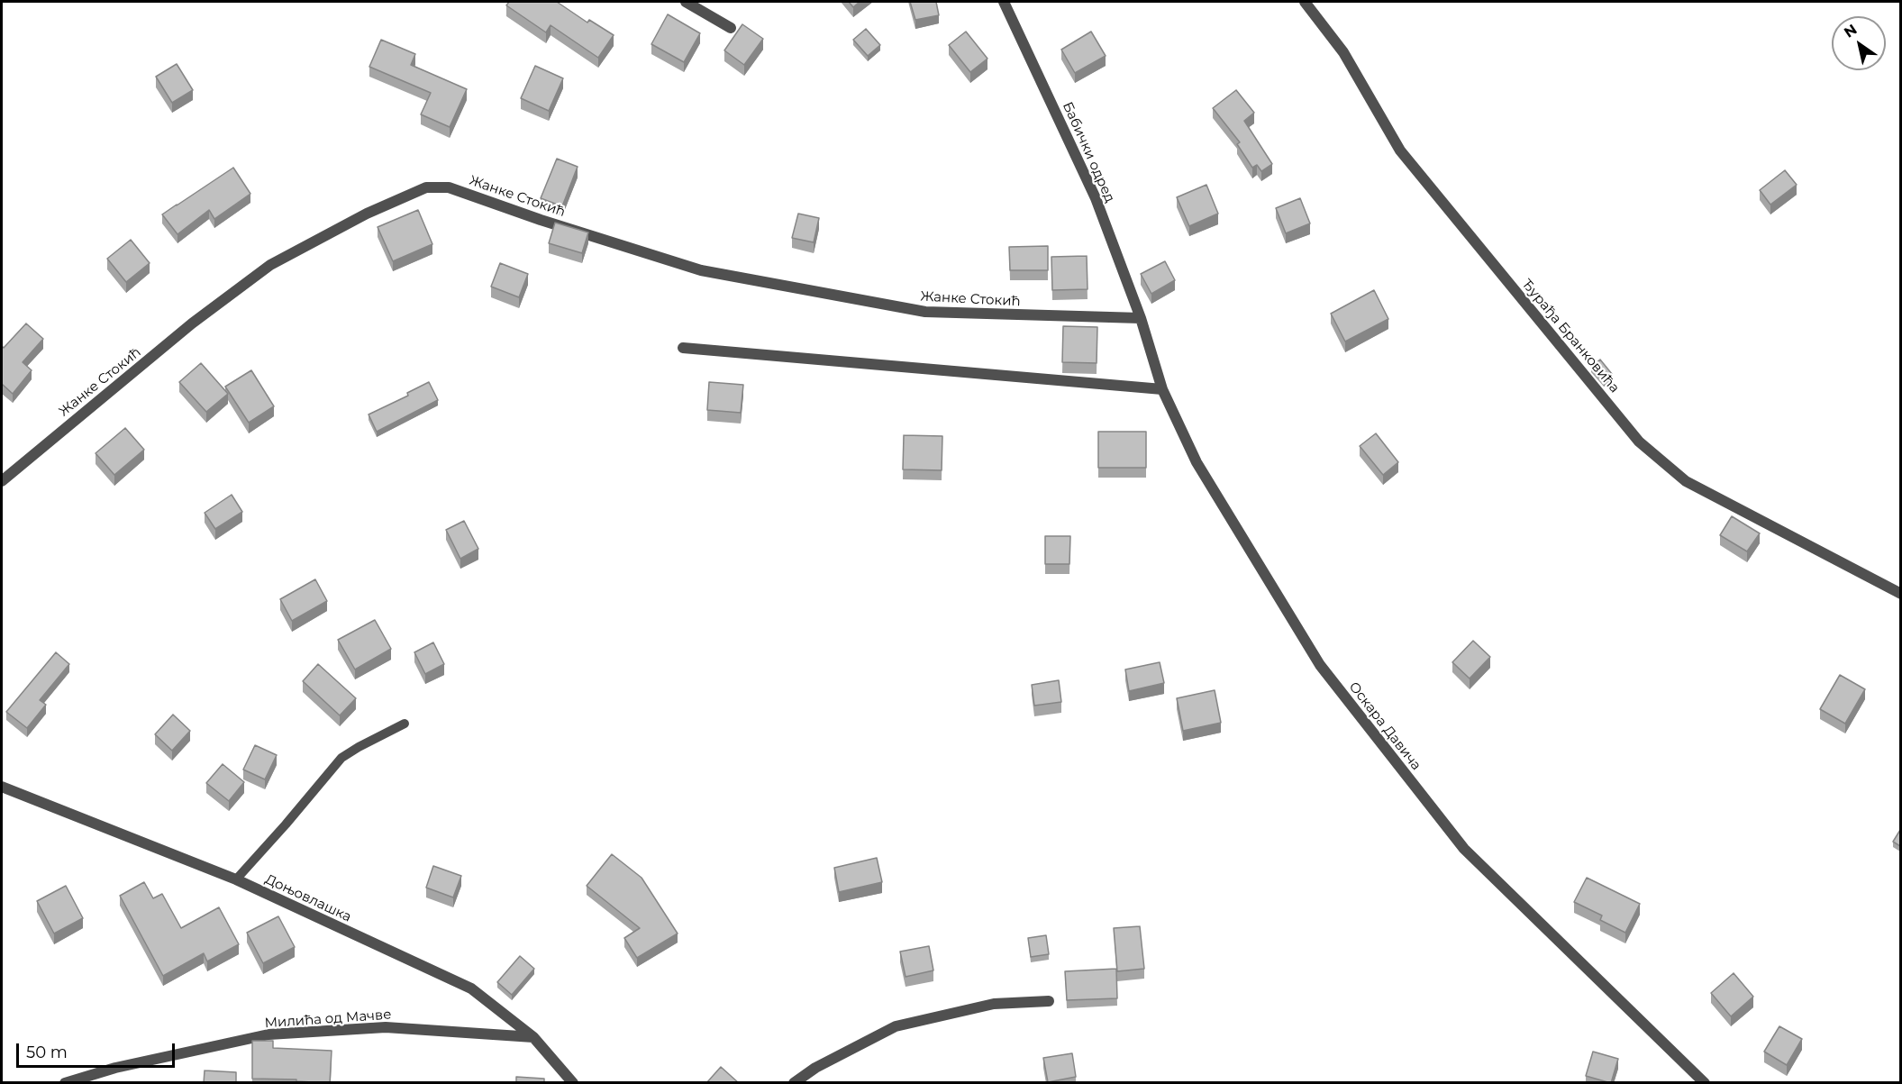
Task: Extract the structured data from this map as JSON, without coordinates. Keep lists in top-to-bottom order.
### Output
{
  "streets": {
    "street": [
      "Бабички одред",
      "Жанке Стокић",
      "Ђурађа Бранковића",
      "Оскара Давича",
      "Доњовлашка",
      "Милића од Мачве"
    ]
  },
  "crossings": [
    ["Бабички одред", "Жанке Стокић"],
    ["Бабички одред", "Оскара Давича"],
    ["Жанке Стокић", "Оскара Давича"],
    ["Доњовлашка", "Милића од Мачве"]
  ],
  "scale_bar": "50 m",
  "north": "top left"
}
